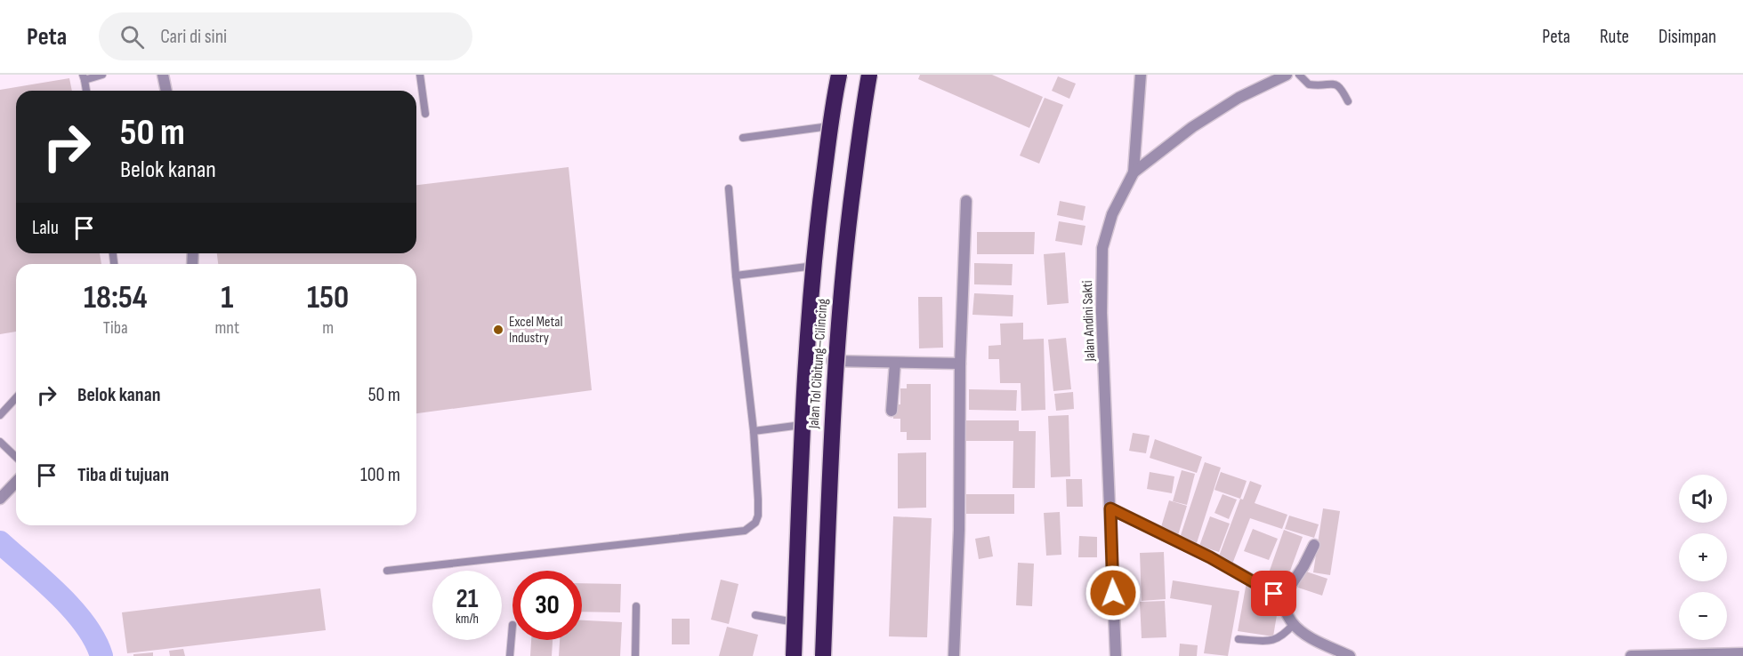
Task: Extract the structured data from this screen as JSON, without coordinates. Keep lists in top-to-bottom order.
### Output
{
  "streets": {
    "highway": ["Jalan Tol Cibitung–Cilincing"],
    "street": ["Jalan Andini Sakti"]
  },
  "places": ["Excel Metal Industry"],
  "page": {
    "header": "Peta",
    "search": "Cari di sini",
    "nav": ["Peta", "Rute", "Disimpan"],
    "turn": ["50 m", "Belok kanan"],
    "then": "Lalu",
    "eta": [
      "18:54",
      "Tiba",
      "1",
      "mnt",
      "150",
      "m"
    ],
    "list": [
      {
        "name": "Belok kanan",
        "value": "50 m"
      },
      {
        "name": "Tiba di tujuan",
        "value": "100 m"
      }
    ],
    "map_buttons": ["+", "−"],
    "speed": "21 km/h",
    "limit": "30"
  }
}
